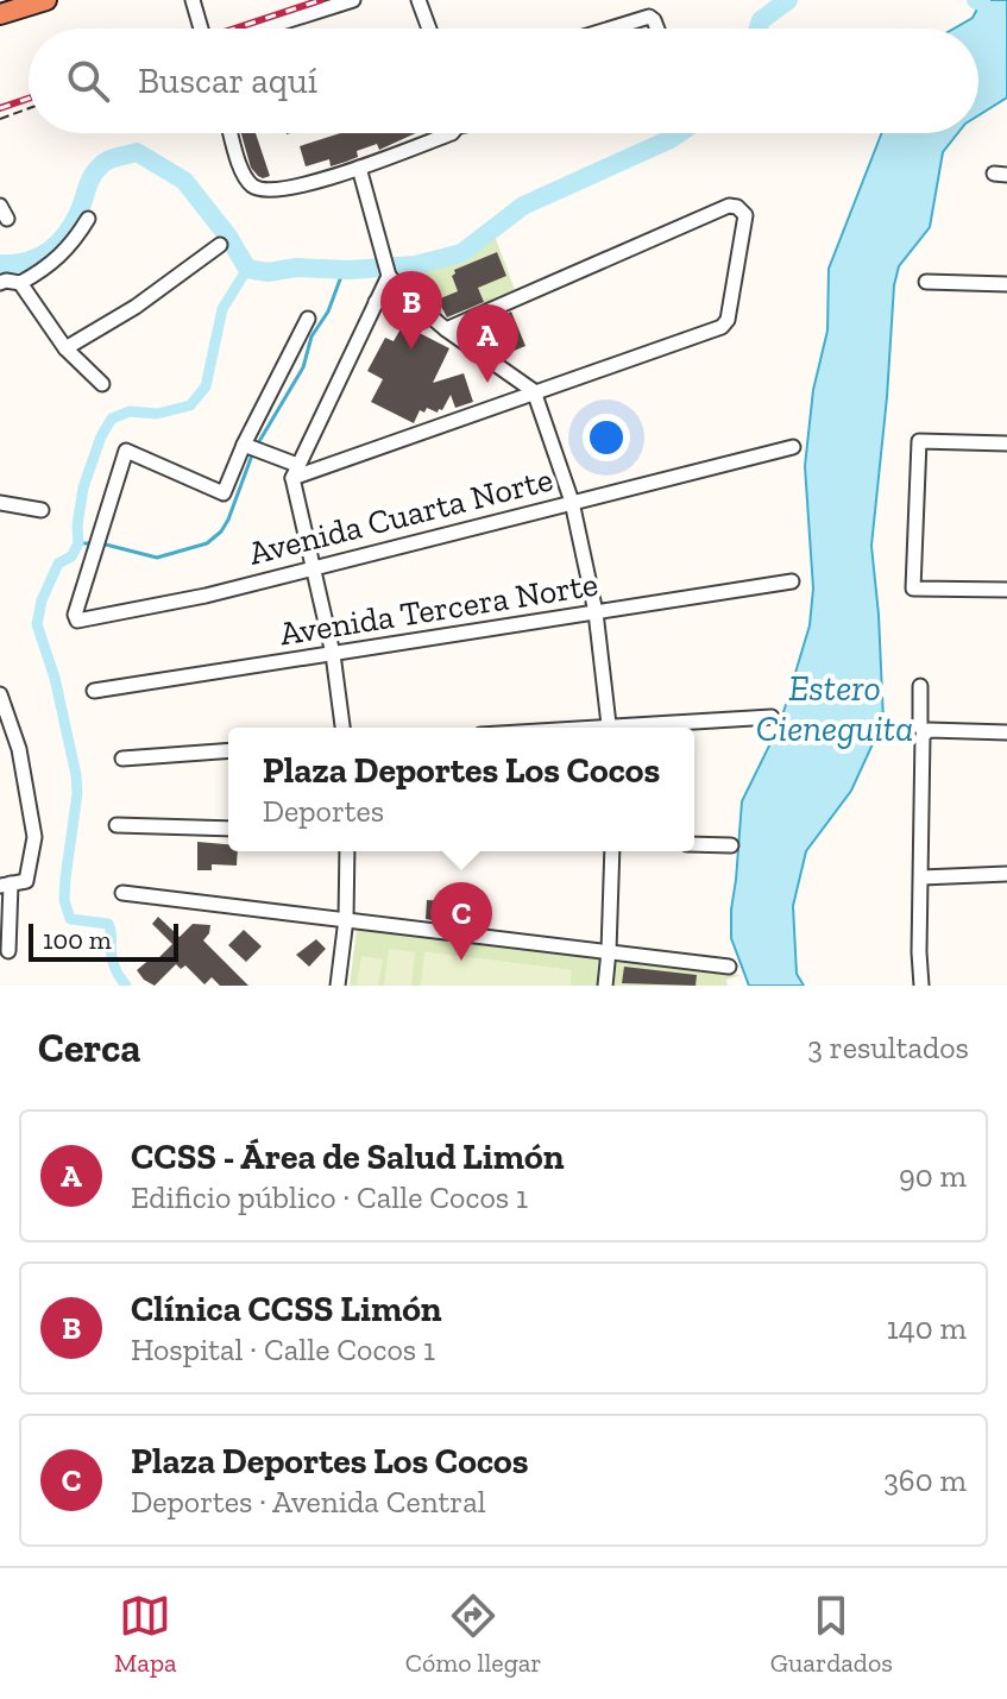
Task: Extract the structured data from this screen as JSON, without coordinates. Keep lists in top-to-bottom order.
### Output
{
  "streets": {
    "street": ["Avenida Cuarta Norte", "Avenida Tercera Norte"]
  },
  "water": ["Estero Cieneguita"],
  "scale_bar": "100 m",
  "page": {
    "search": "Buscar aquí",
    "pins": ["B", "A", "C"],
    "popup": ["Plaza Deportes Los Cocos", "Deportes"],
    "scale": "100 m",
    "heading": ["Cerca", "3 resultados"],
    "list": [
      {
        "mark": "A",
        "name": "CCSS - Área de Salud Limón",
        "note": "Edificio público · Calle Cocos 1",
        "value": "90 m"
      },
      {
        "mark": "B",
        "name": "Clínica CCSS Limón",
        "note": "Hospital · Calle Cocos 1",
        "value": "140 m"
      },
      {
        "mark": "C",
        "name": "Plaza Deportes Los Cocos",
        "note": "Deportes · Avenida Central",
        "value": "360 m"
      }
    ],
    "nav": ["Mapa", "Cómo llegar", "Guardados"]
  }
}
